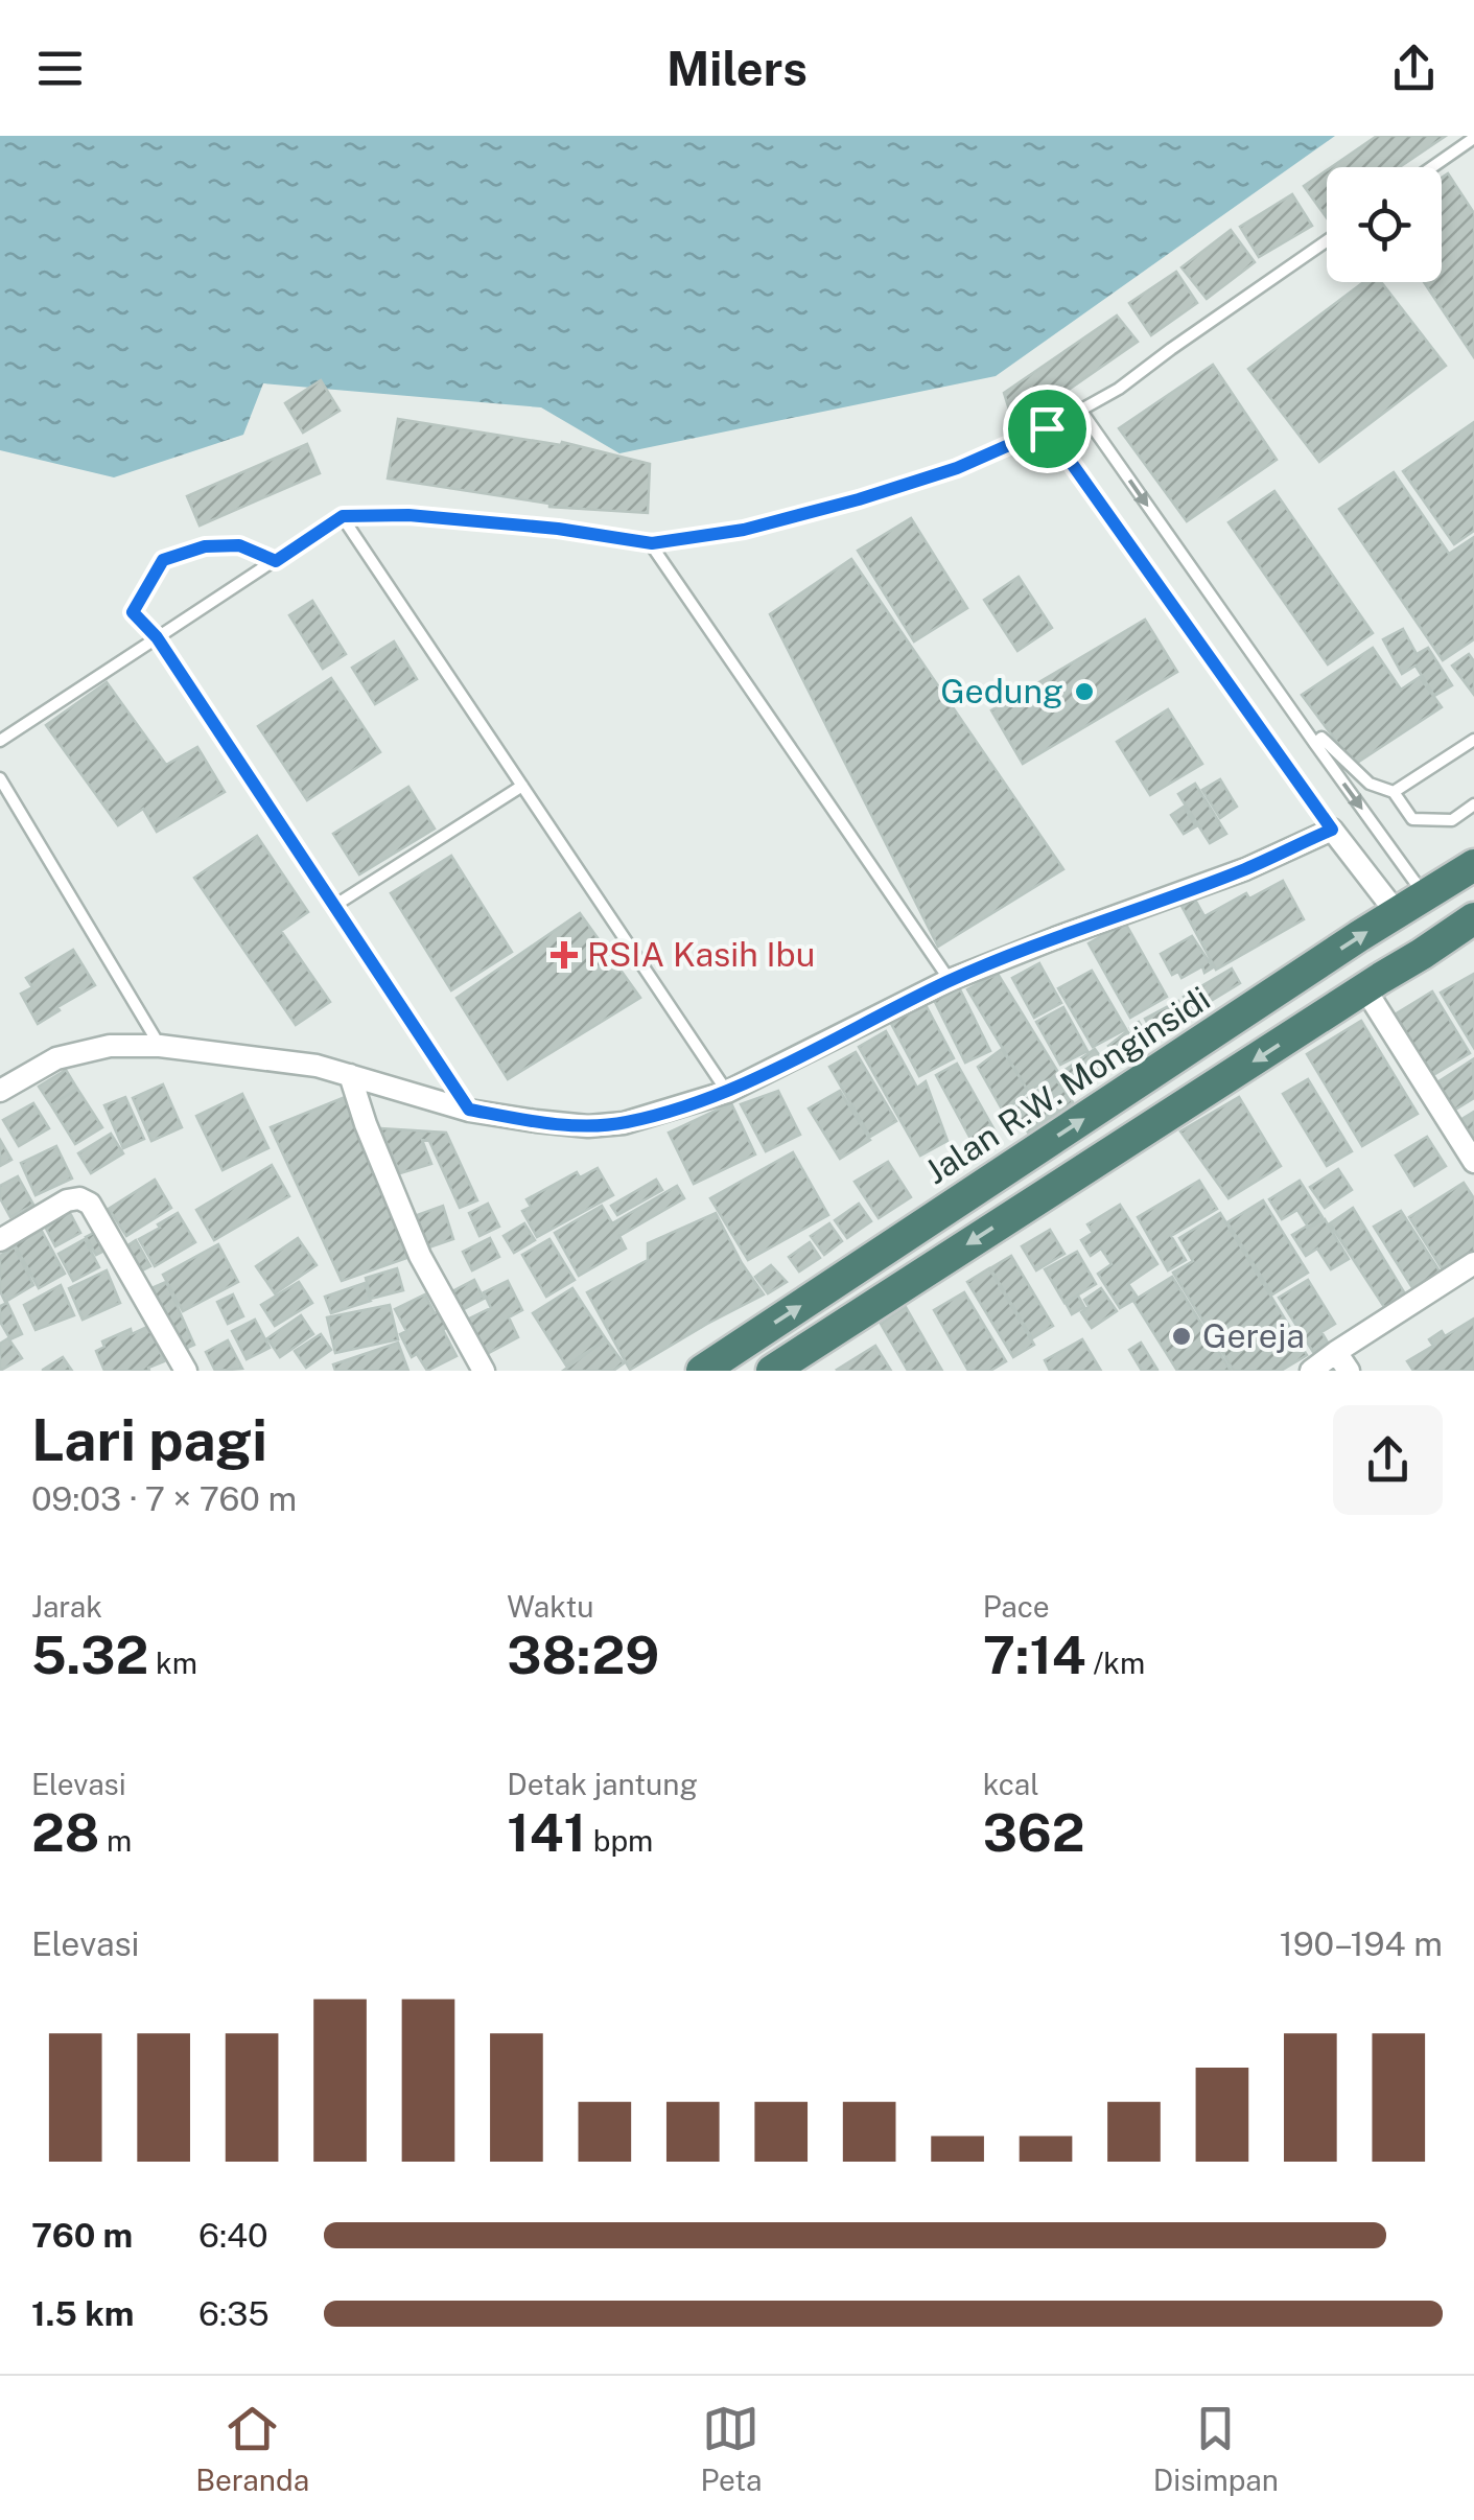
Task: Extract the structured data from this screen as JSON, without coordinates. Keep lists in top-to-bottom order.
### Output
{
  "streets": {
    "highway": ["Jalan R.W. Monginsidi"]
  },
  "places": {
    "other": ["Gedung", "Gereja"],
    "health": ["RSIA Kasih Ibu"]
  },
  "page": {
    "header": "Milers",
    "heading": ["Lari pagi", "09:03 · 7 × 760 m"],
    "stats": [
      ["Jarak", "5.32 km"],
      ["Waktu", "38:29"],
      ["Pace", "7:14 /km"],
      ["Elevasi", "28 m"],
      ["Detak jantung", "141 bpm"],
      ["kcal", "362"]
    ],
    "chart": ["Elevasi", "190–194 m"],
    "list": [
      {
        "name": "760 m",
        "note": "6:40"
      },
      {
        "name": "1.5 km",
        "note": "6:35"
      }
    ],
    "tabs": ["Beranda", "Peta", "Disimpan"]
  }
}
